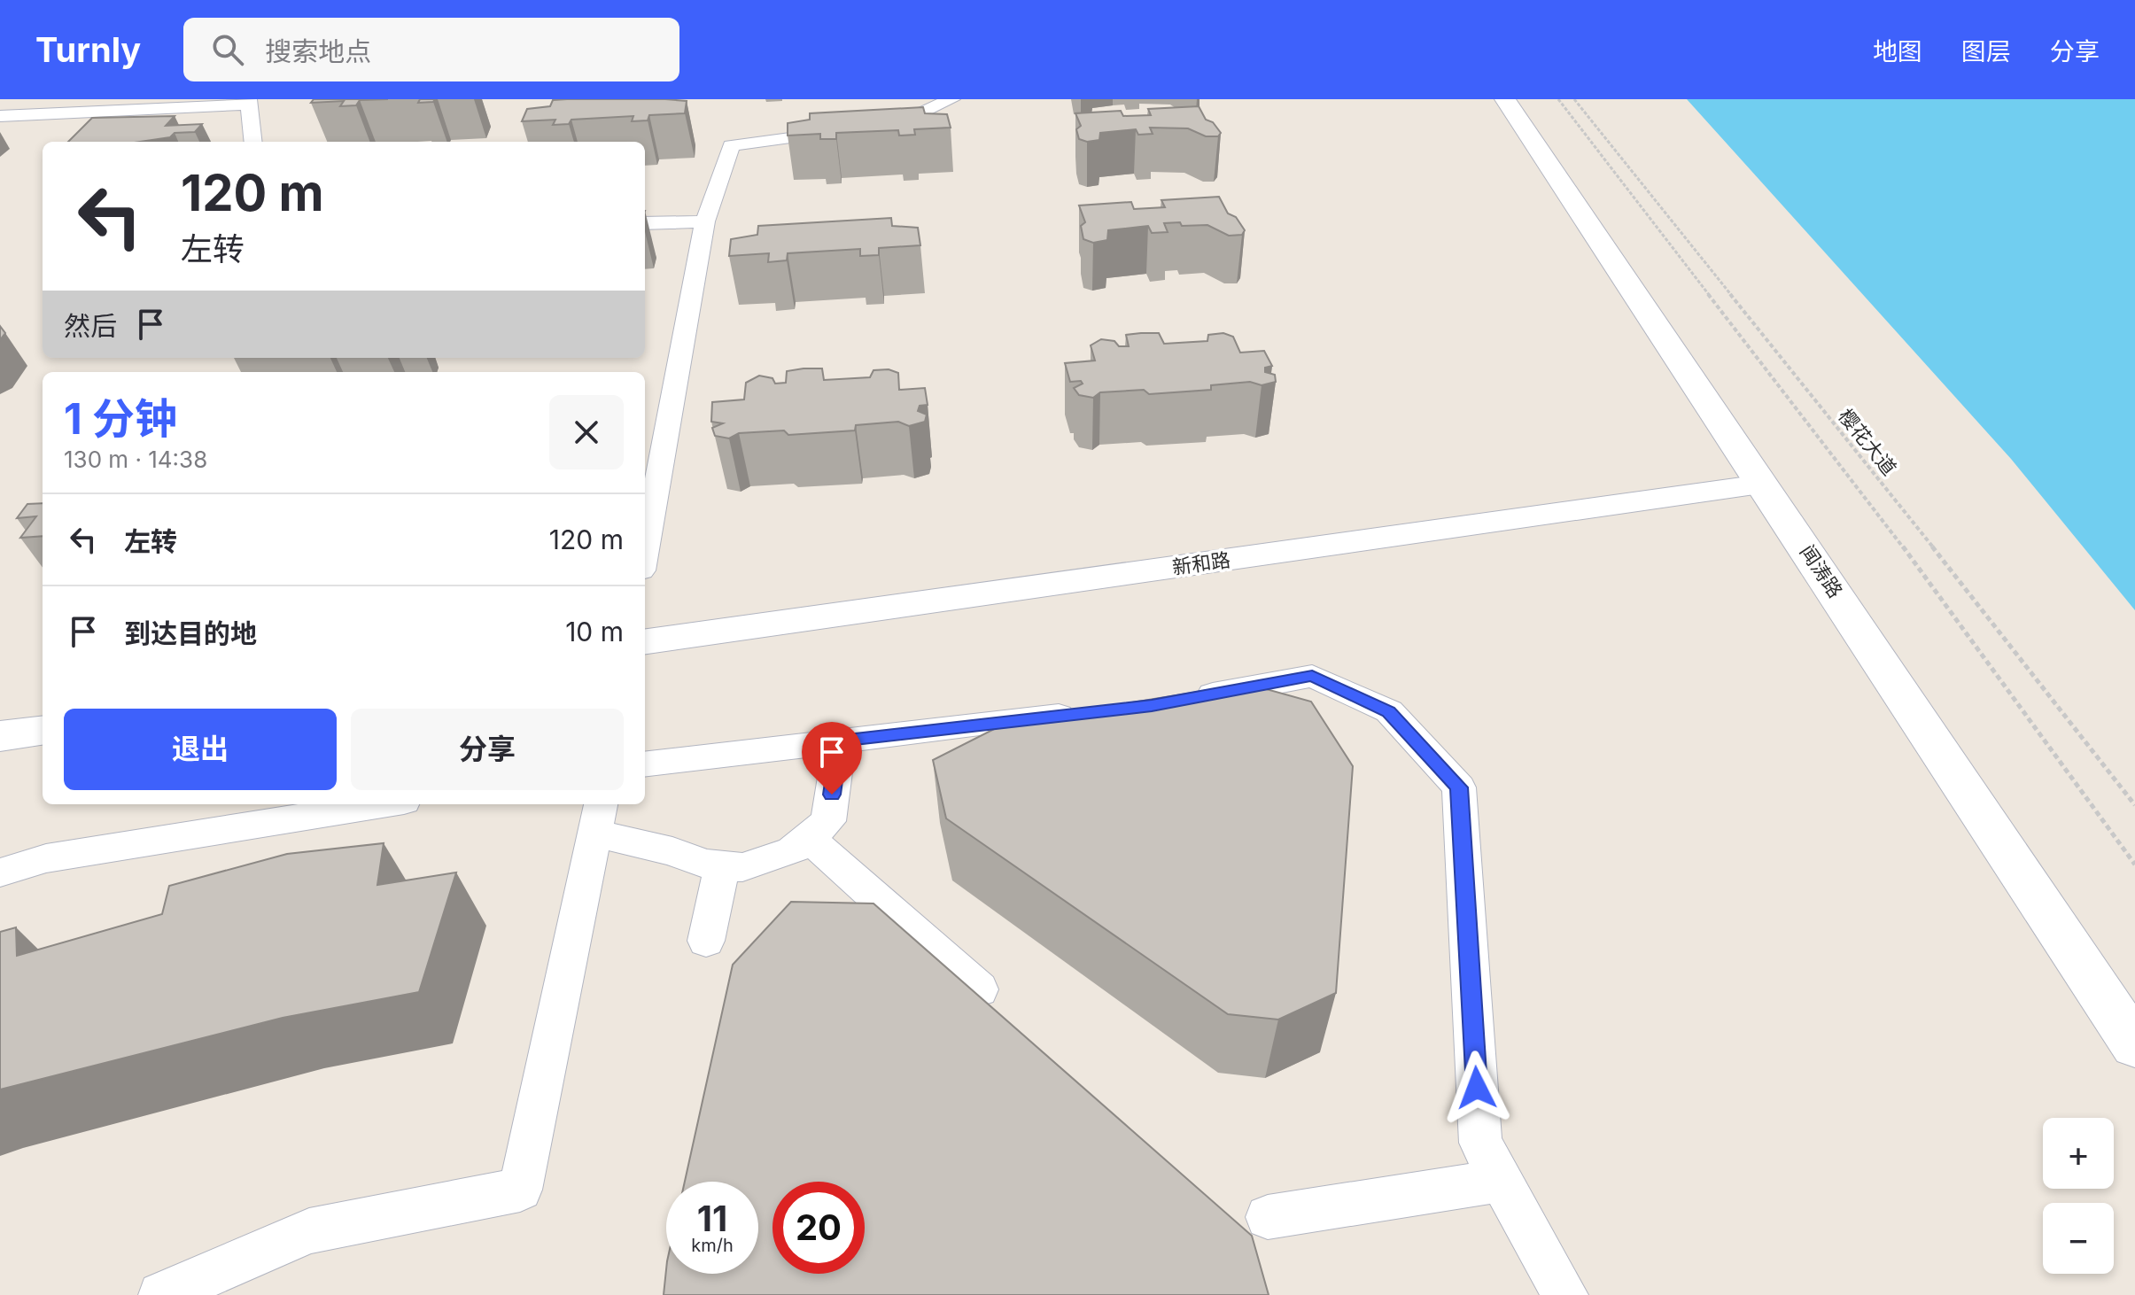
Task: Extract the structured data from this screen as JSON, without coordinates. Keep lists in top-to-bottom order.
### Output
{
  "streets": {
    "main road": ["新和路", "闻涛路"],
    "path": ["樱花大道"]
  },
  "crossings": [
    ["新和路", "闻涛路"]
  ],
  "page": {
    "header": "Turnly",
    "search": "搜索地点",
    "nav": ["地图", "图层", "分享"],
    "turn": ["120 m", "左转"],
    "then": "然后",
    "heading": ["1 分钟", "130 m · 14:38"],
    "list": [
      {
        "name": "左转",
        "value": "120 m"
      },
      {
        "name": "到达目的地",
        "value": "10 m"
      }
    ],
    "buttons": ["退出", "分享"],
    "map_buttons": ["+", "−"],
    "speed": "11 km/h",
    "limit": "20"
  }
}
